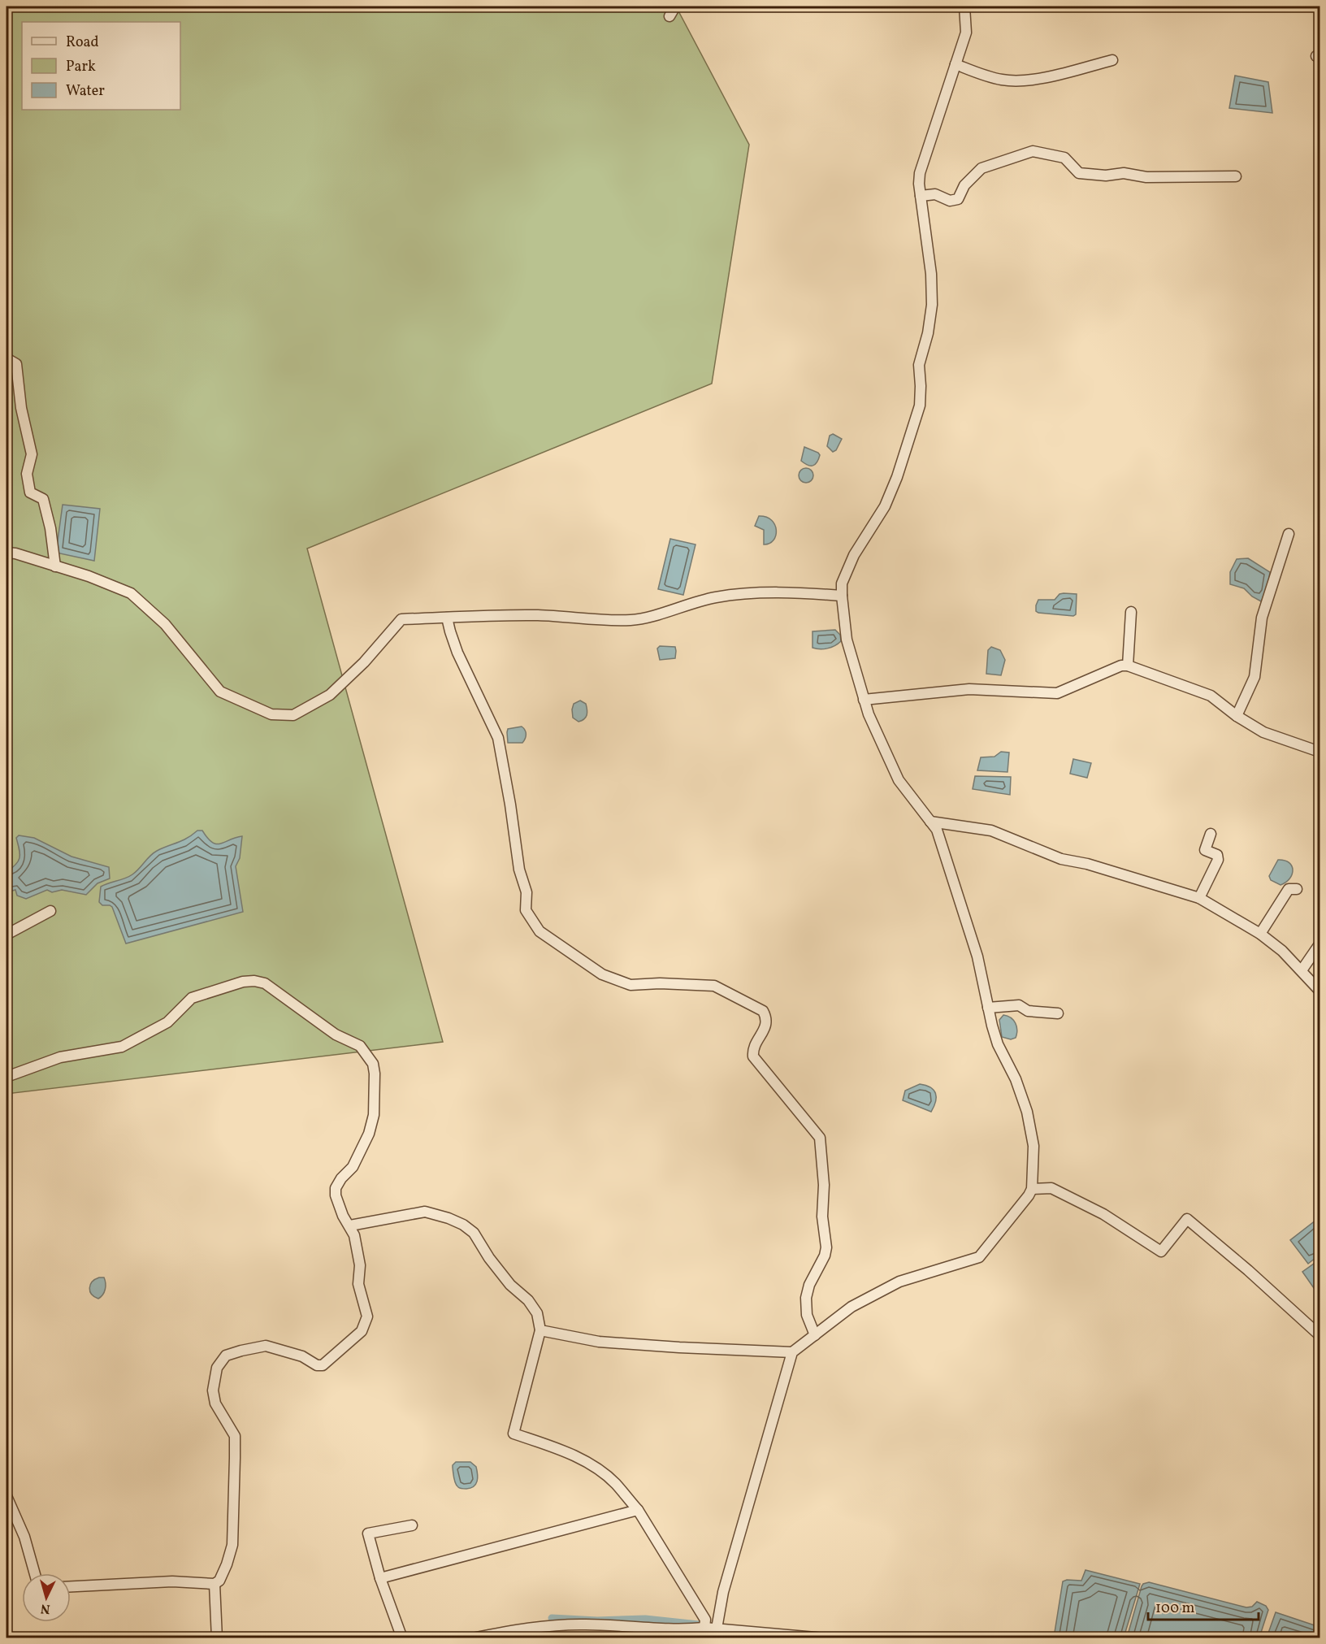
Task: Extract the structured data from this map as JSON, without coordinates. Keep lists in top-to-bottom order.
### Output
{
  "legend": ["Road", "Park", "Water"],
  "scale_bar": "100 m",
  "north": "bottom"
}
